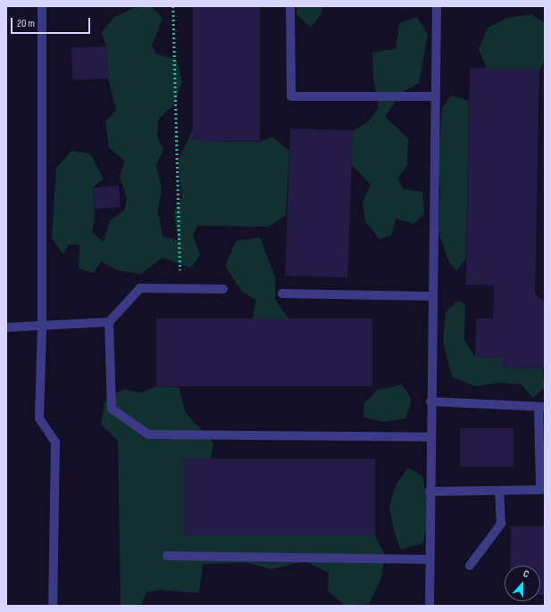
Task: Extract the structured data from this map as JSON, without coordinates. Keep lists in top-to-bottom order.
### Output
{
  "scale_bar": "20 m",
  "north": "top"
}
